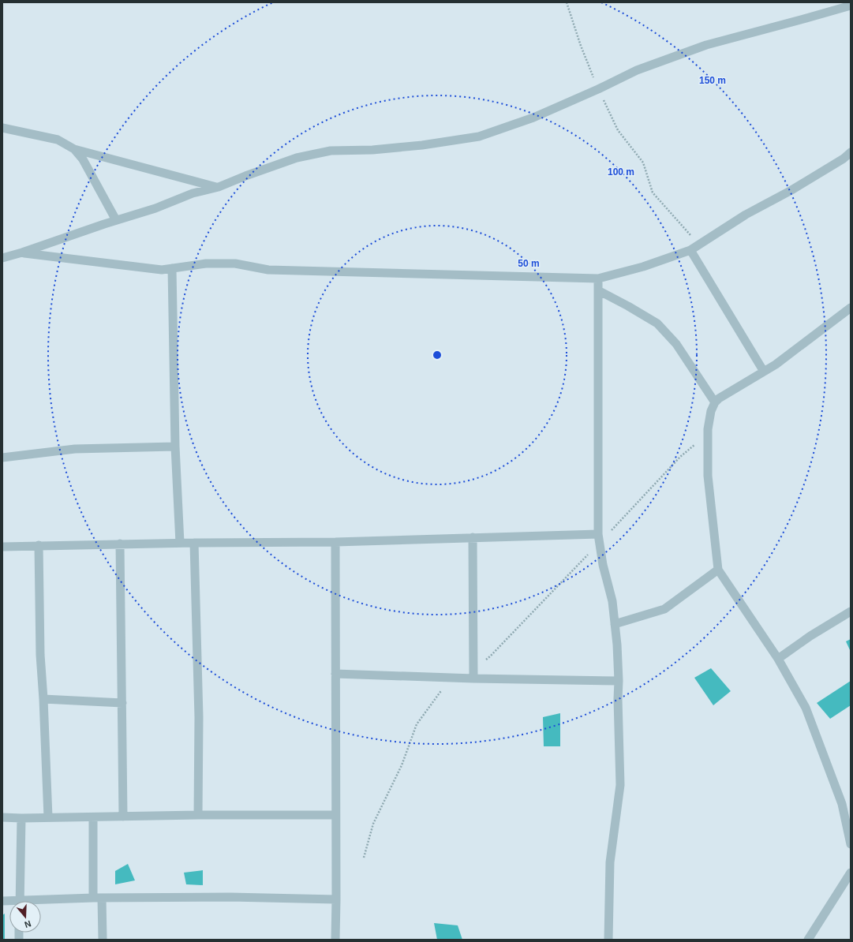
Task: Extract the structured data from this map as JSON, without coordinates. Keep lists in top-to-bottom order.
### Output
{
  "north": "bottom",
  "rings": ["150 m", "100 m", "50 m"]
}
